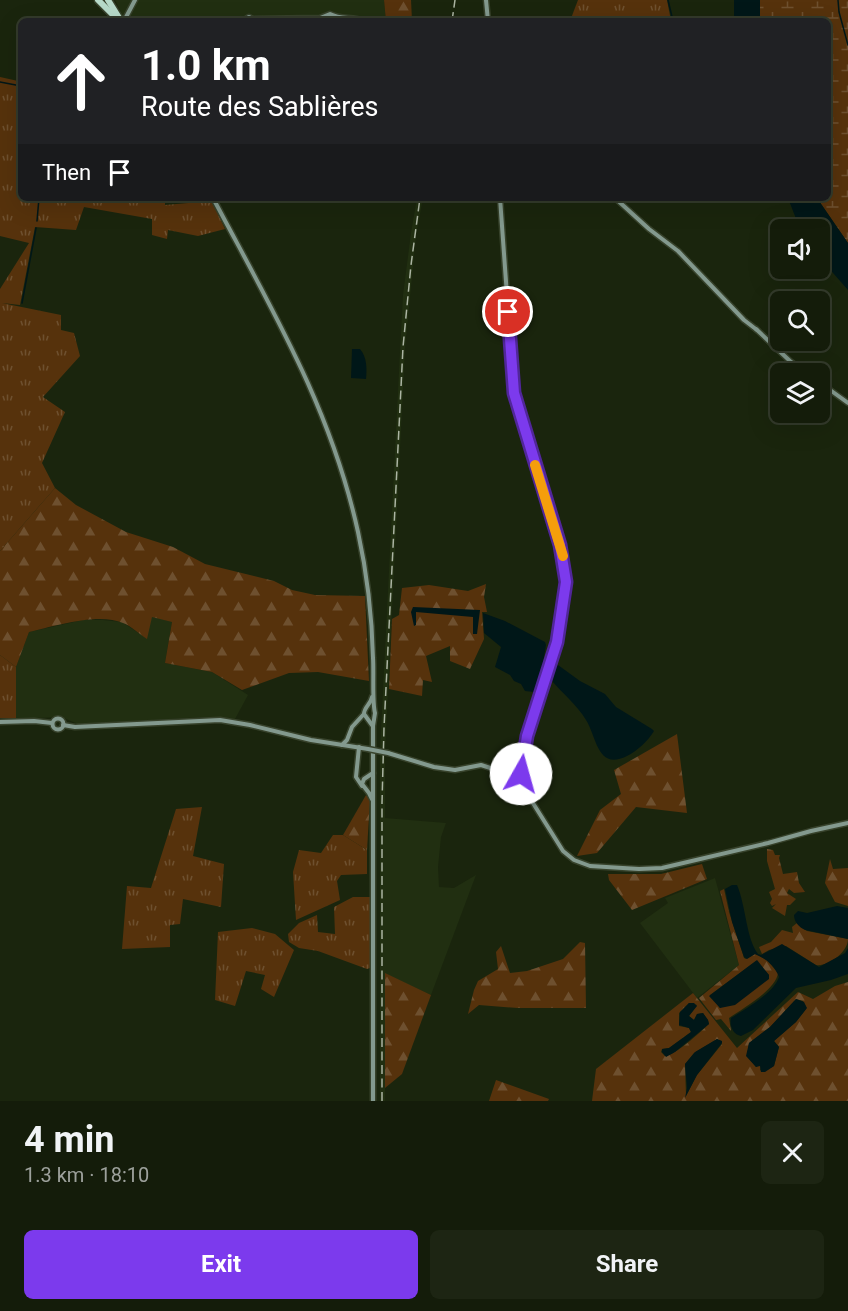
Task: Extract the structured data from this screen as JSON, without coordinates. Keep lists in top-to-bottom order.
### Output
{
  "page": {
    "turn": ["1.0 km", "Route des Sablières"],
    "then": "Then",
    "heading": ["4 min", "1.3 km · 18:10"],
    "buttons": ["Exit", "Share"]
  }
}
